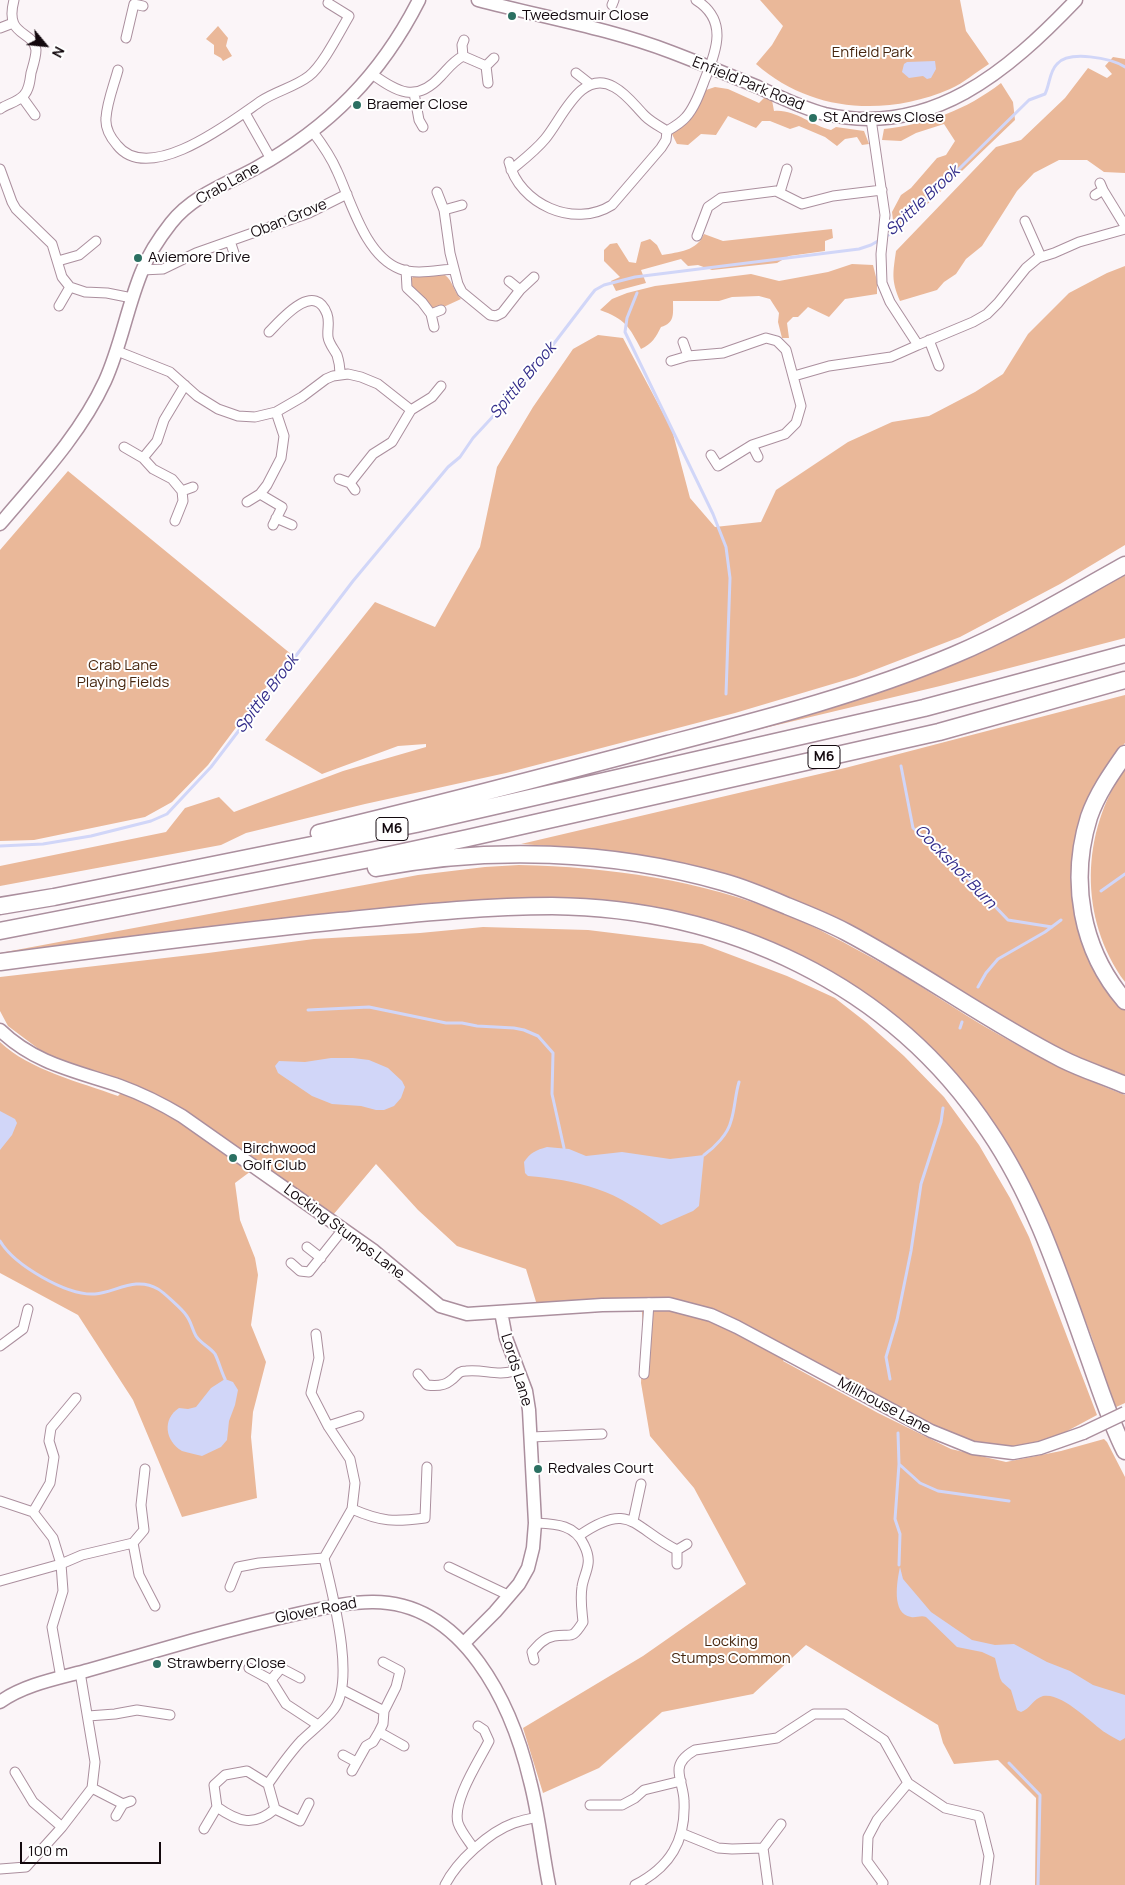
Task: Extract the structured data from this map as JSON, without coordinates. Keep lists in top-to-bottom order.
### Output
{
  "streets": {
    "highway": ["M6"],
    "street": [
      "Enfield Park Road",
      "Crab Lane",
      "Oban Grove",
      "Locking Stumps Lane",
      "Lords Lane",
      "Millhouse Lane",
      "Glover Road"
    ]
  },
  "crossings": [
    ["Crab Lane", "Oban Grove"],
    ["Locking Stumps Lane", "Lords Lane"],
    ["Locking Stumps Lane", "Millhouse Lane"],
    ["Lords Lane", "Glover Road"]
  ],
  "water": ["Spittle Brook", "Cockshot Burn"],
  "parks": ["Enfield Park", "Crab Lane Playing Fields", "Locking Stumps Common"],
  "places": [
    "Tweedsmuir Close",
    "Braemer Close",
    "St Andrews Close",
    "Aviemore Drive",
    "Birchwood Golf Club",
    "Redvales Court",
    "Strawberry Close"
  ],
  "scale_bar": "100 m",
  "north": "bottom right"
}
